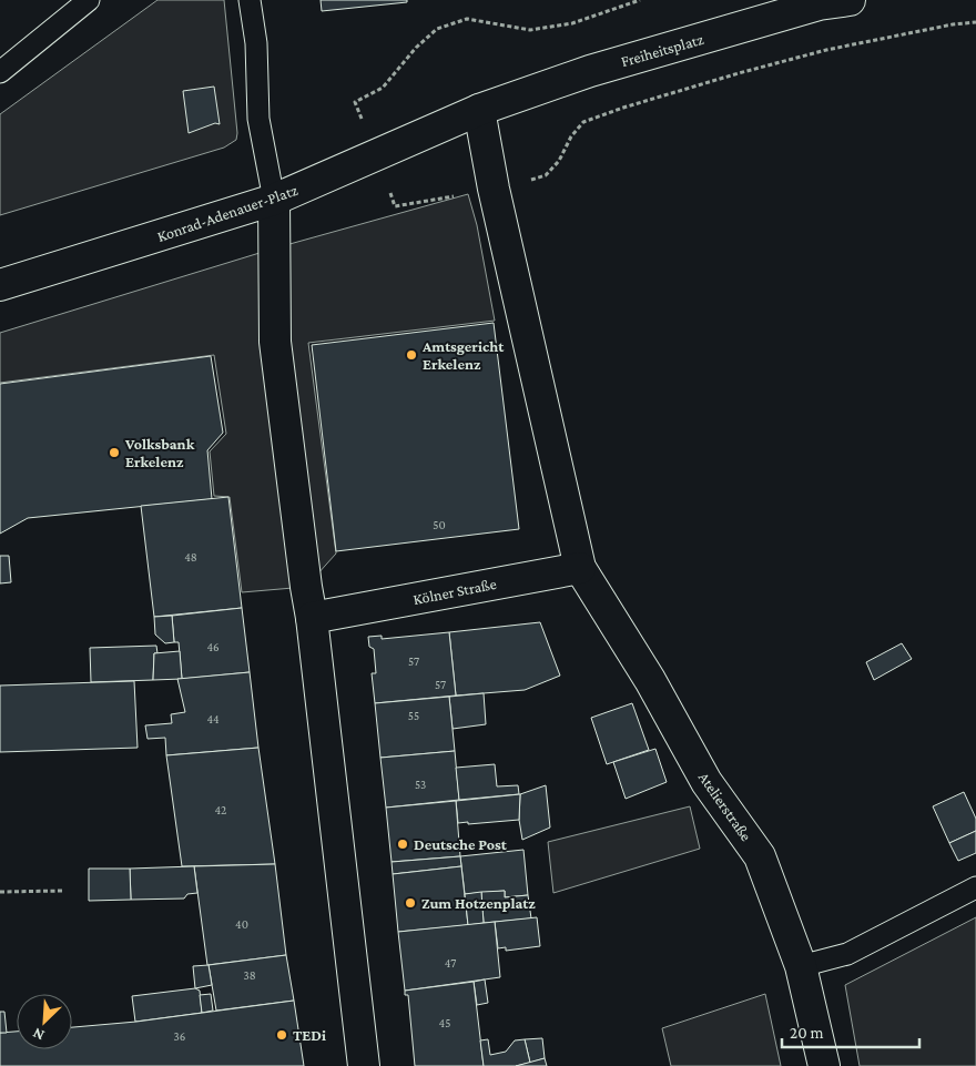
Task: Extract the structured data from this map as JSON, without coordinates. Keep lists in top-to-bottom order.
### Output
{
  "streets": {
    "street": [
      "Freiheitsplatz",
      "Konrad-Adenauer-Platz",
      "Kölner Straße",
      "Atelierstraße"
    ]
  },
  "crossings": [
    ["Freiheitsplatz", "Konrad-Adenauer-Platz"],
    ["Kölner Straße", "Atelierstraße"]
  ],
  "places": [
    "Amtsgericht Erkelenz",
    "Volksbank Erkelenz",
    "Deutsche Post",
    "Zum Hotzenplatz",
    "TEDi"
  ],
  "house_numbers": [
    "50",
    "48",
    "46",
    "57",
    "57",
    "55",
    "44",
    "53",
    "42",
    "40",
    "47",
    "38",
    "45",
    "36"
  ],
  "scale_bar": "20 m",
  "north": "bottom left"
}
